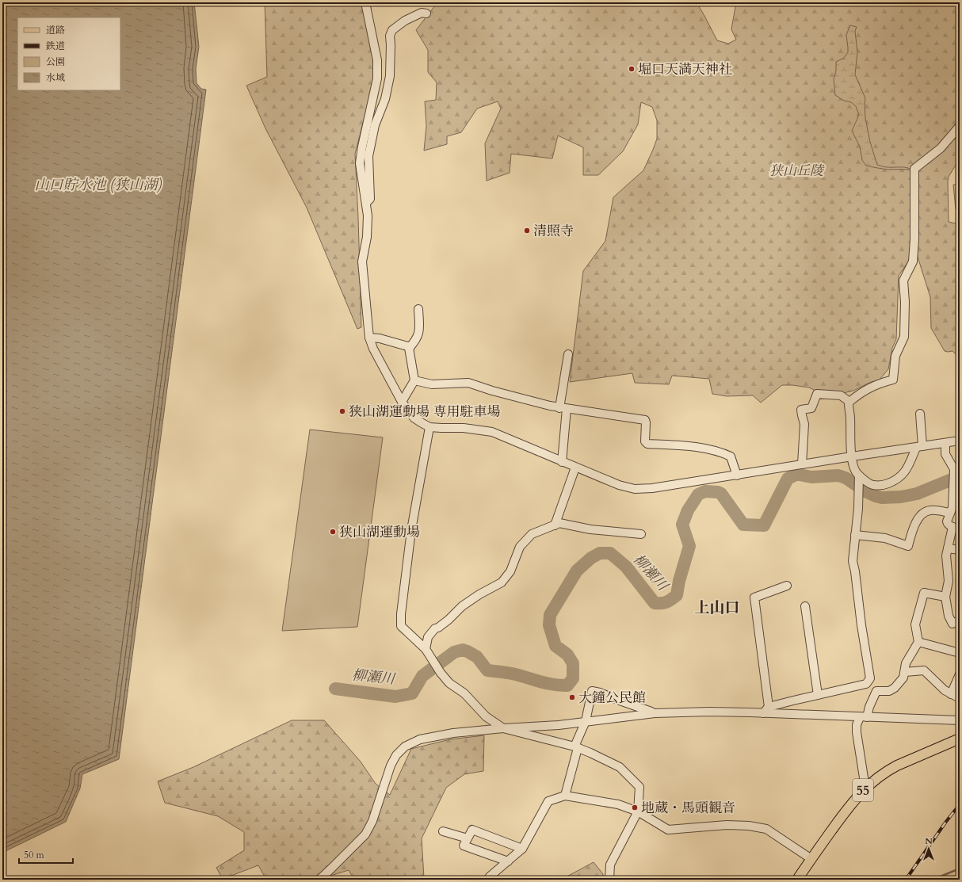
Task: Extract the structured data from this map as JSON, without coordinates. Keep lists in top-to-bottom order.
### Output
{
  "streets": {
    "main road": ["55"]
  },
  "districts": ["上山口"],
  "water": ["山口貯水池 (狭山湖)", "柳瀬川"],
  "parks": ["狭山丘陵"],
  "places": [
    "堀口天満天神社",
    "清照寺",
    "狭山湖運動場 専用駐車場",
    "狭山湖運動場",
    "大鐘公民館",
    "地蔵・馬頭観音"
  ],
  "legend": [
    "道路",
    "鉄道",
    "公園",
    "水域"
  ],
  "scale_bar": "50 m",
  "north": "top"
}
